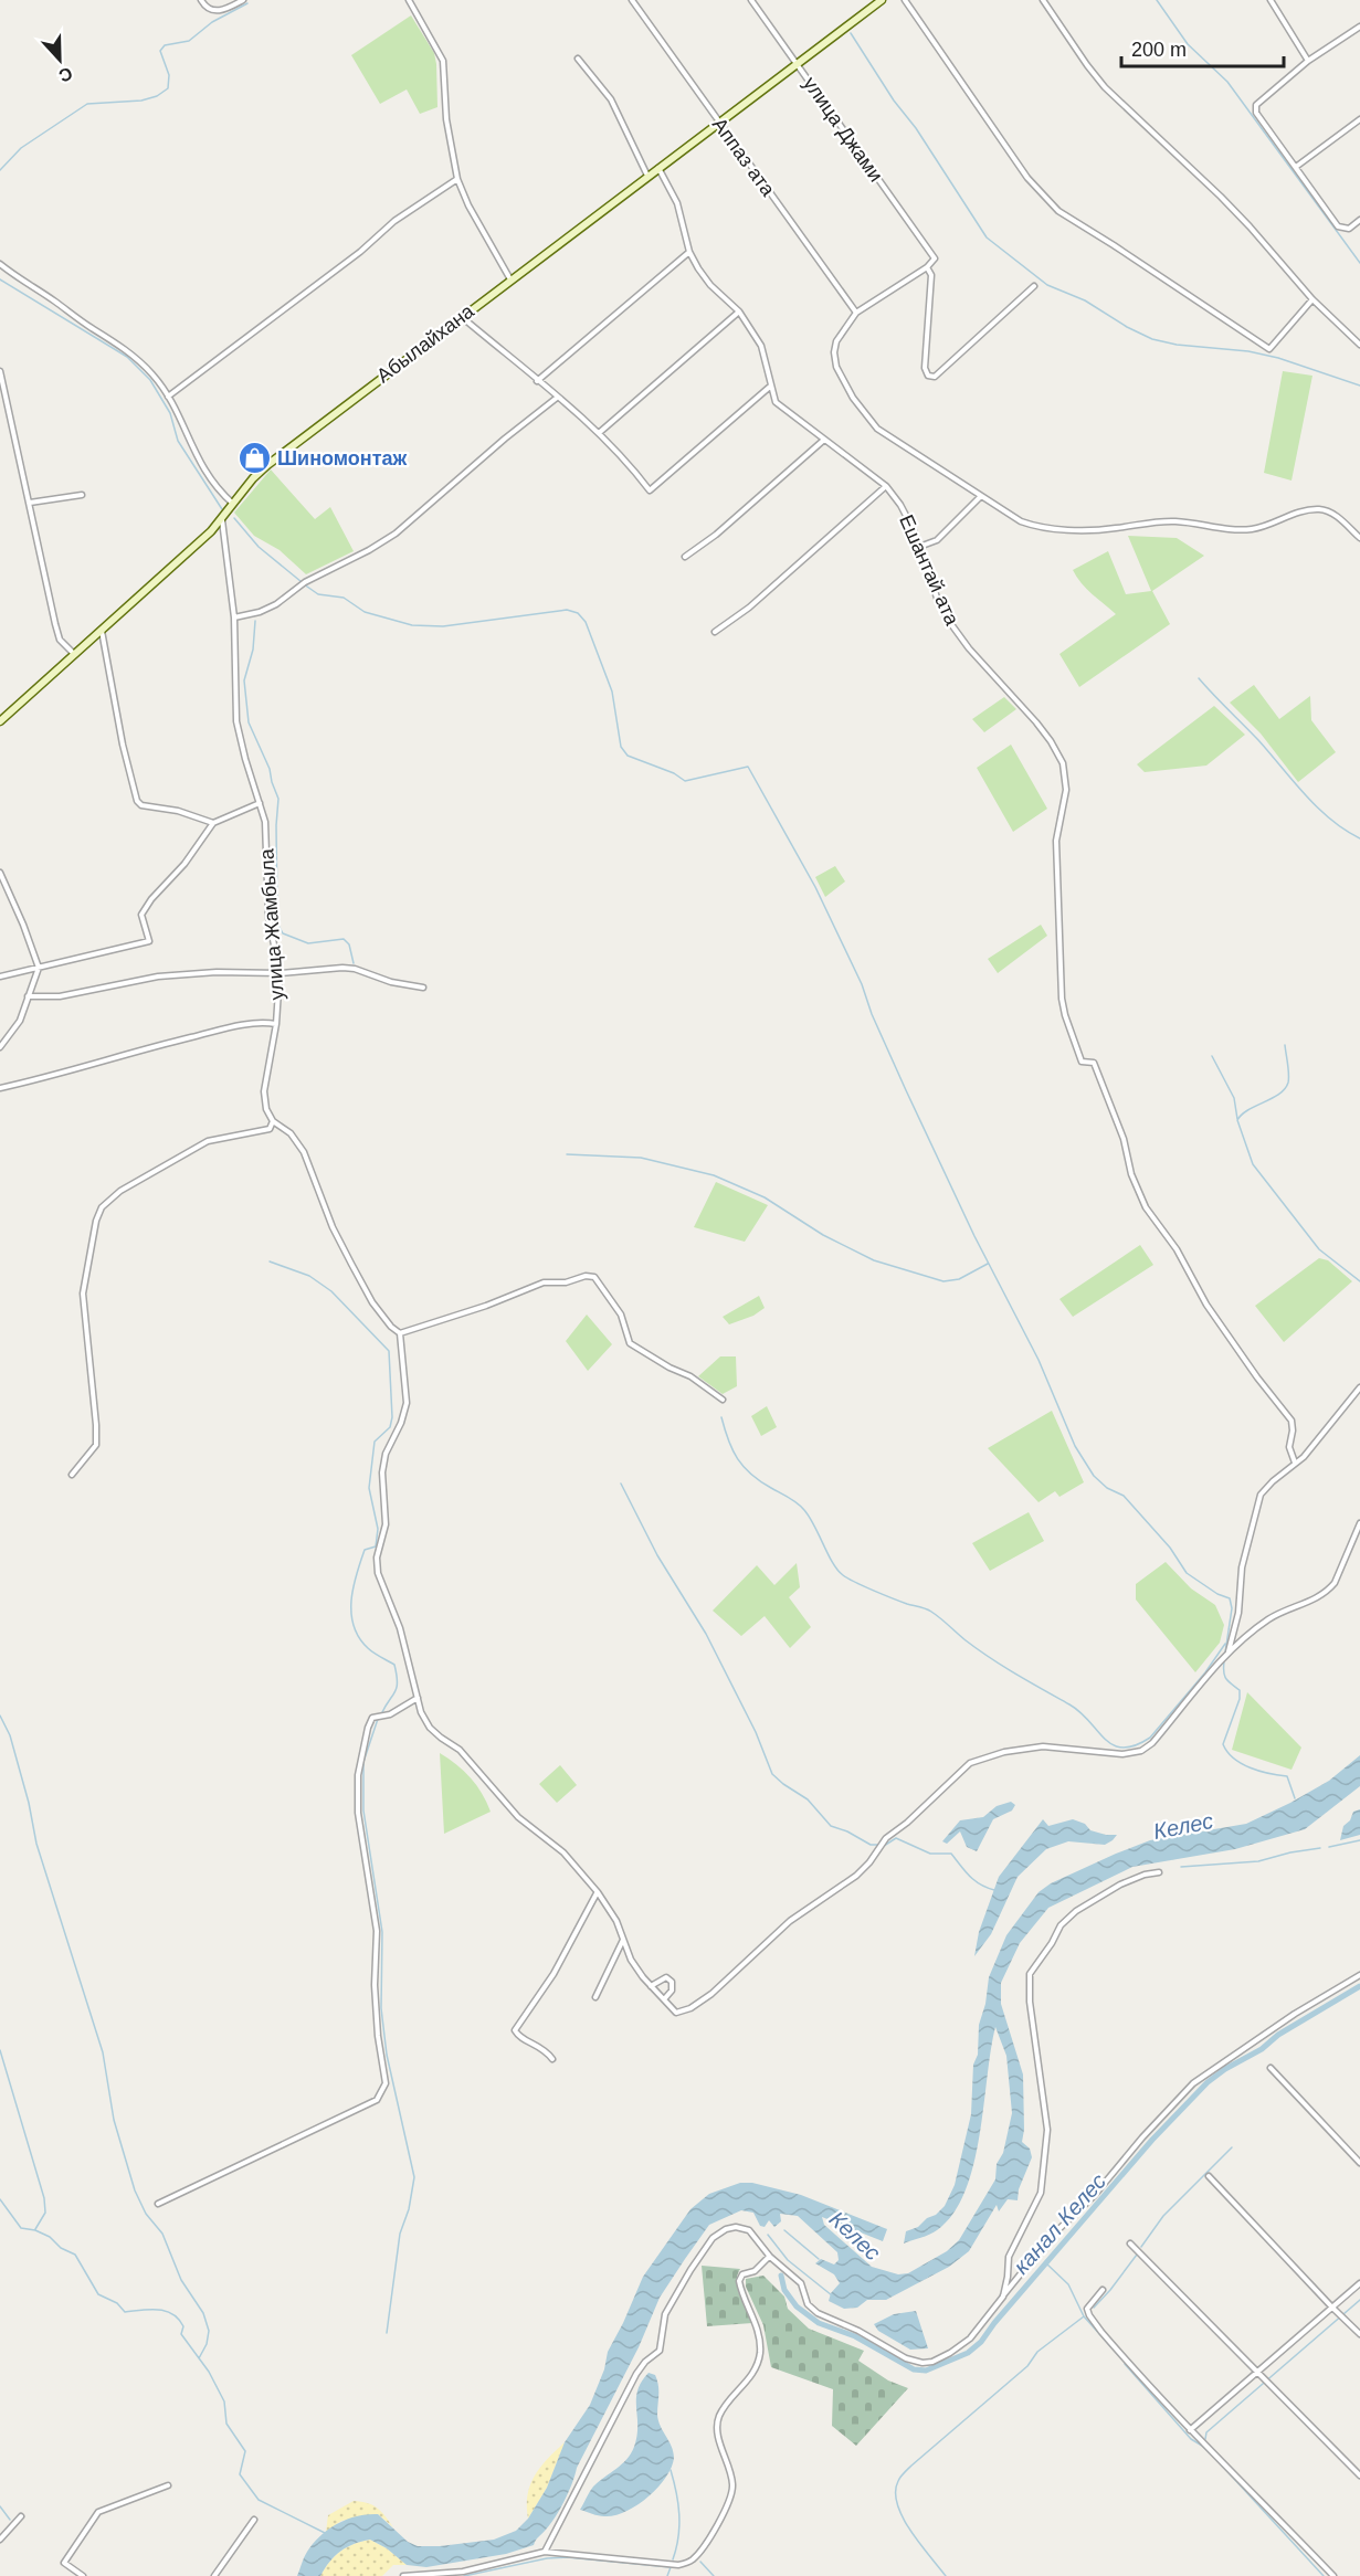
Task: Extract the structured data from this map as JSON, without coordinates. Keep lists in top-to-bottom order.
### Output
{
  "streets": {
    "main road": ["Абылайхана"],
    "street": [
      "улица Джами",
      "Аппаз ата",
      "Ешантай ата",
      "улица Жамбыла"
    ]
  },
  "crossings": [
    ["улица Джами", "Абылайхана"],
    ["Аппаз ата", "Абылайхана"],
    ["Абылайхана", "Ешантай ата"],
    ["Абылайхана", "улица Жамбыла"]
  ],
  "water": ["Келес", "канал Келес"],
  "places": {
    "shop": ["Шиномонтаж"]
  },
  "scale_bar": "200 m",
  "north": "bottom"
}
